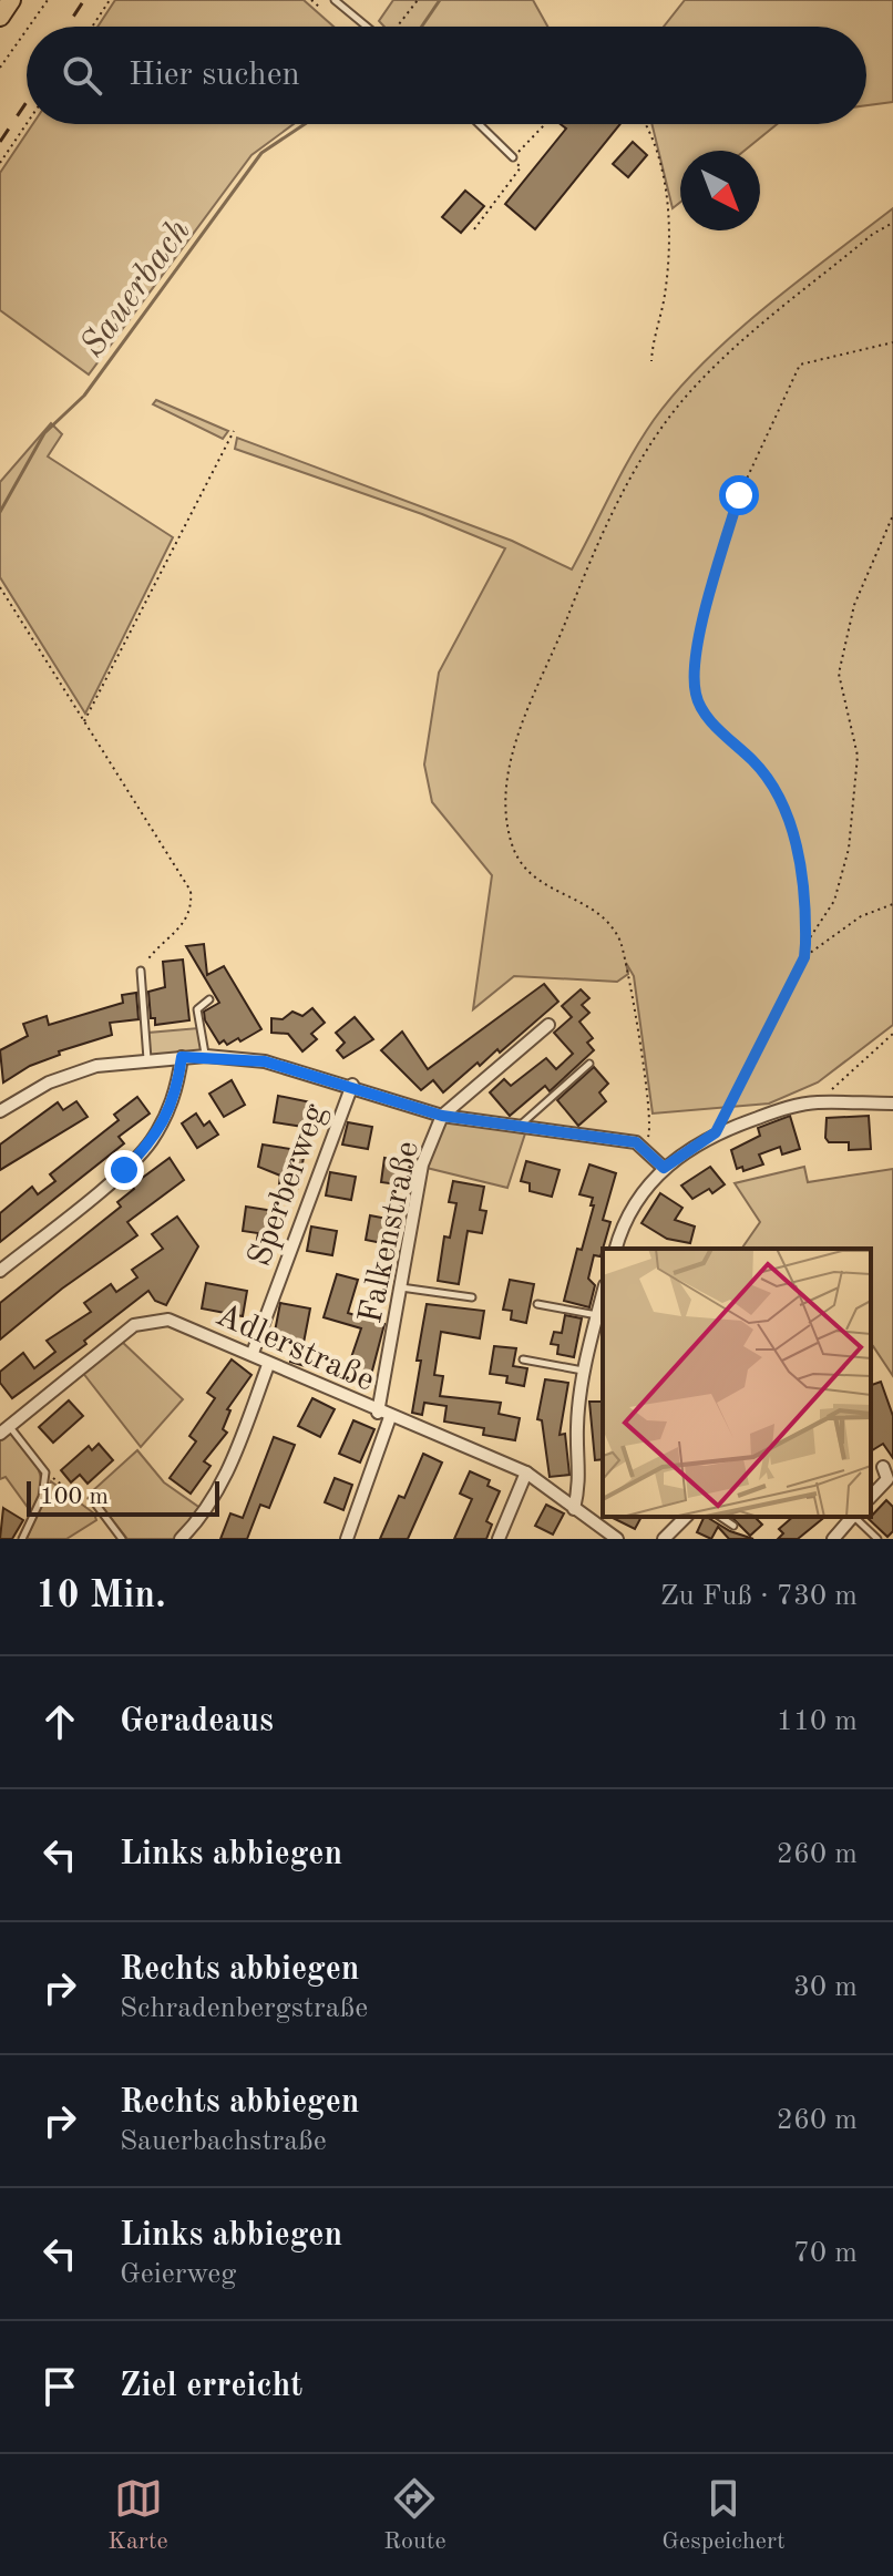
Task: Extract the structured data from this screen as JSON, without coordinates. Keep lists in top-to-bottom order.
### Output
{
  "streets": {
    "street": ["Sperberweg", "Falkenstraße", "Adlerstraße"]
  },
  "crossings": [
    ["Sperberweg", "Adlerstraße"],
    ["Falkenstraße", "Adlerstraße"]
  ],
  "water": ["Sauerbach"],
  "scale_bar": "100 m",
  "north": "bottom right",
  "page": {
    "search": "Hier suchen",
    "scale": "100 m",
    "heading": ["10 Min.", "Zu Fuß · 730 m"],
    "list": [
      ["Geradeaus", "110 m"],
      ["Links abbiegen", "260 m"],
      ["Rechts abbiegen", "Schradenbergstraße", "30 m"],
      ["Rechts abbiegen", "Sauerbachstraße", "260 m"],
      ["Links abbiegen", "Geierweg", "70 m"],
      "Ziel erreicht"
    ],
    "nav": ["Karte", "Route", "Gespeichert"]
  }
}
